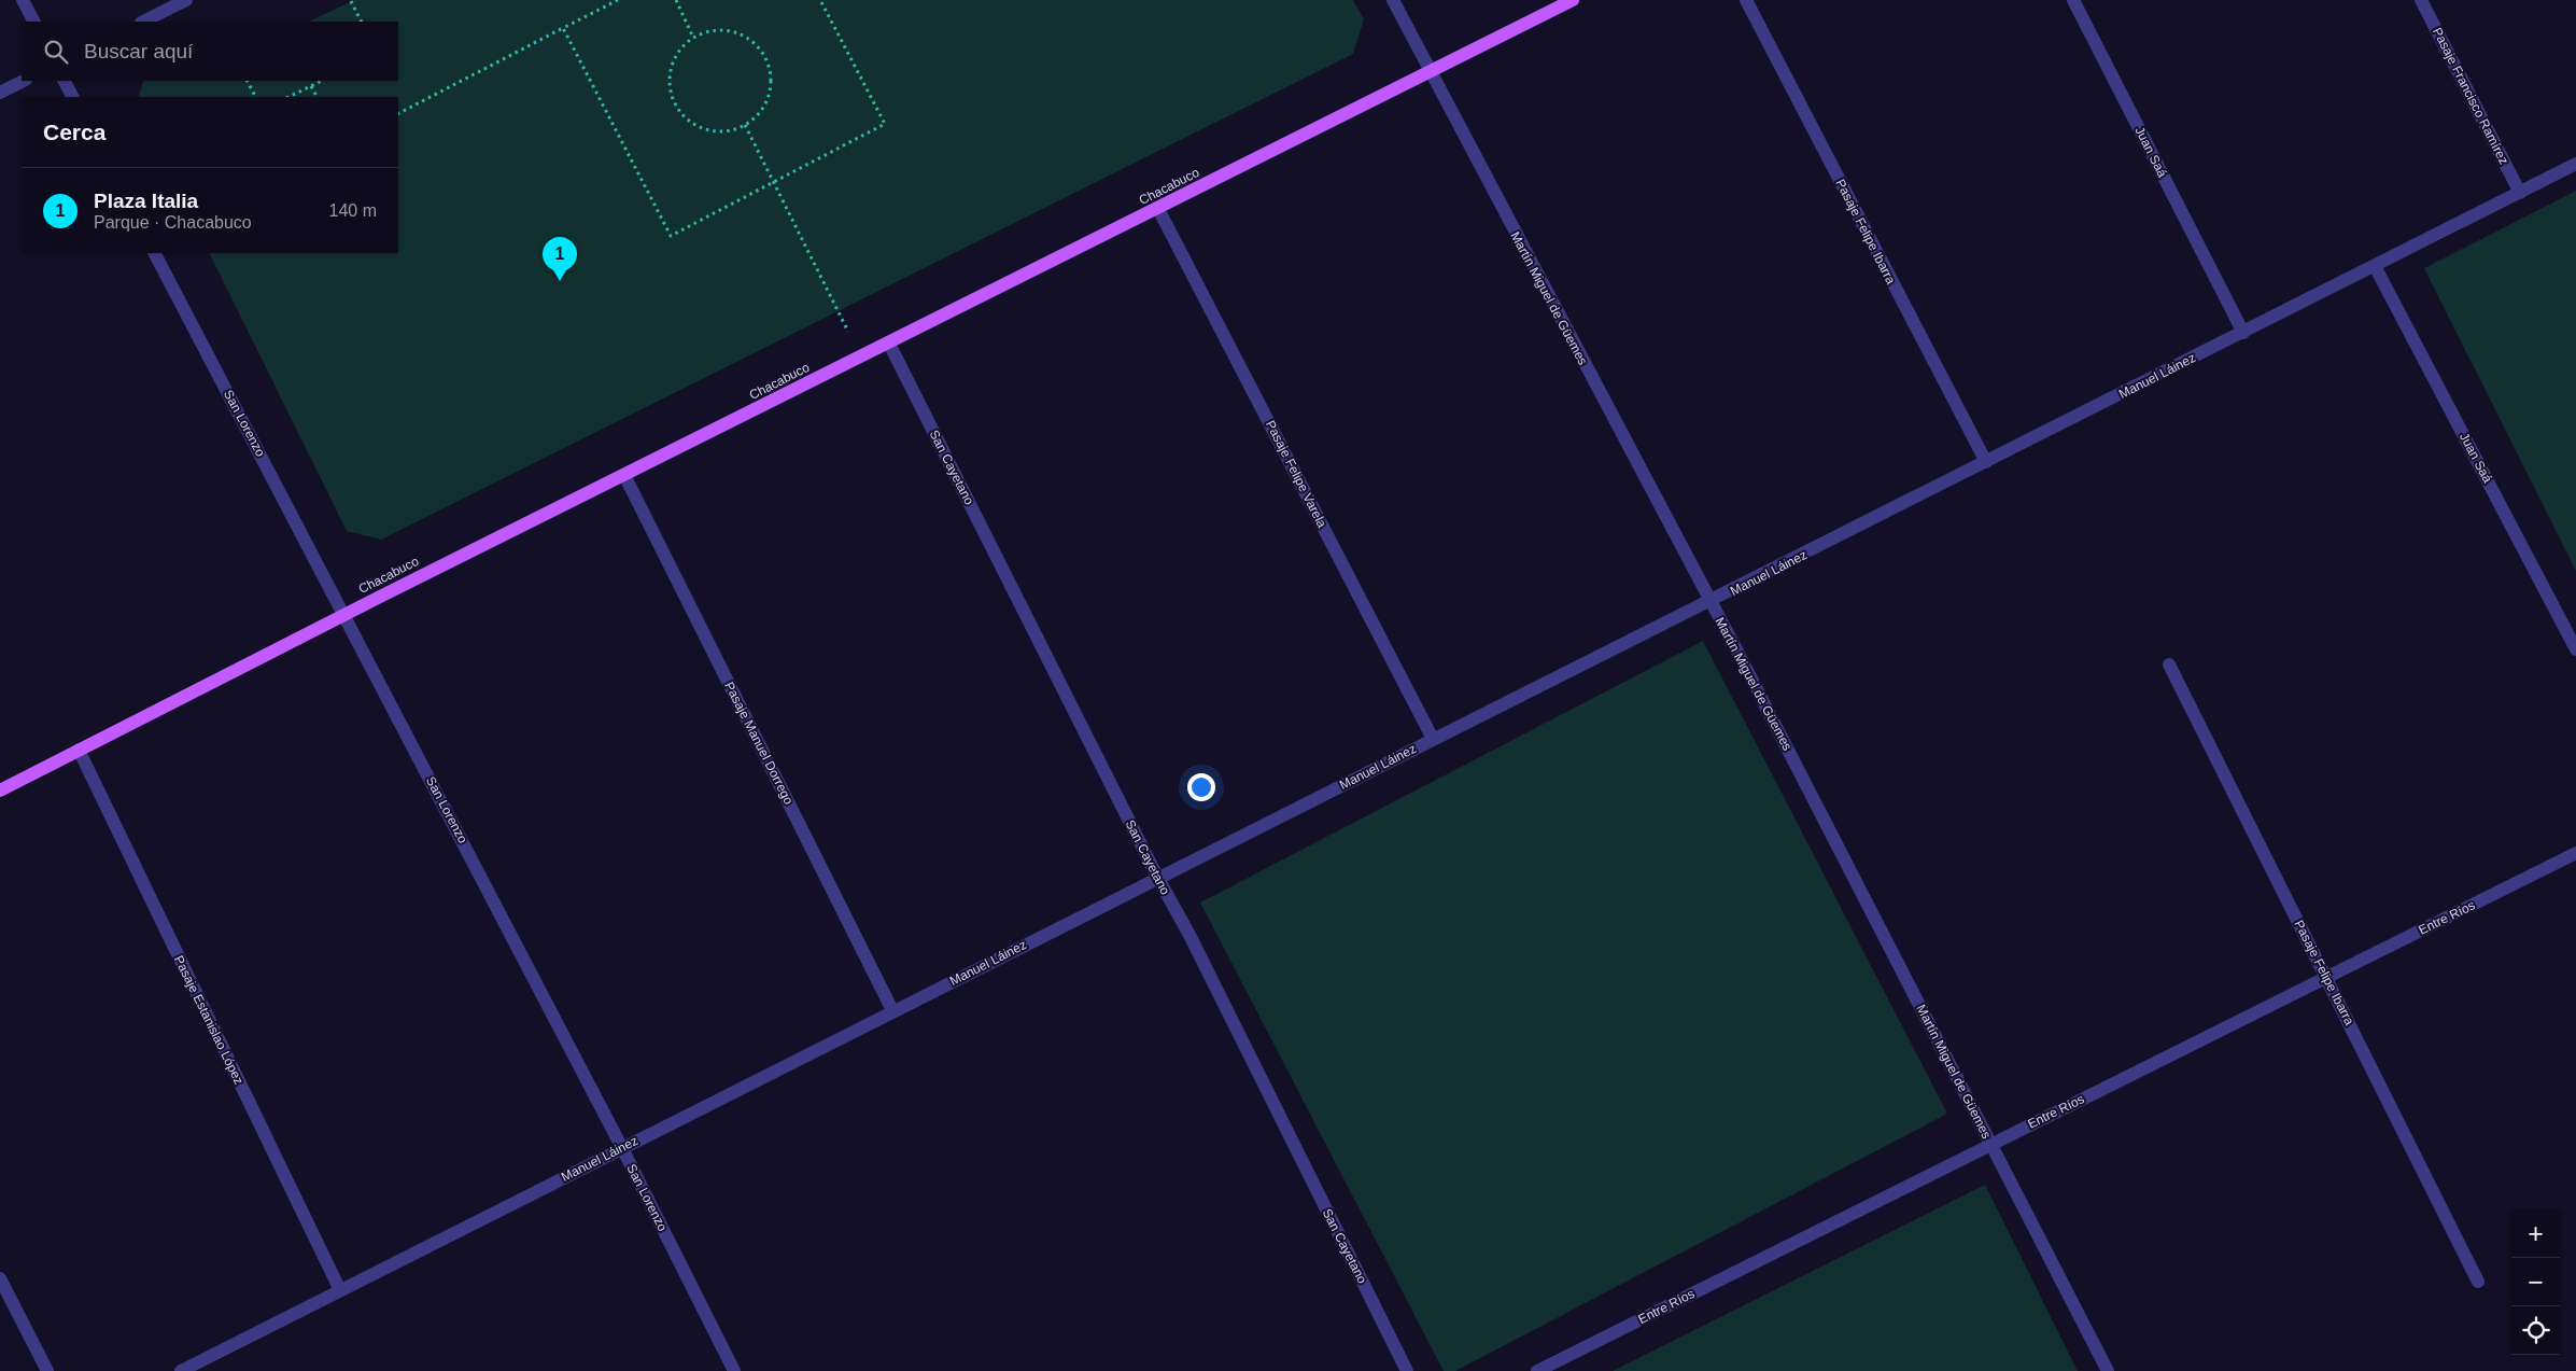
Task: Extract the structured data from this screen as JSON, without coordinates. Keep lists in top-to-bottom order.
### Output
{
  "streets": {
    "main road": ["Chacabuco"],
    "street": [
      "Pasaje Francisco Ramírez",
      "Juan Saá",
      "Pasaje Felipe Ibarra",
      "Martín Miguel de Güemes",
      "Manuel Láinez",
      "San Lorenzo",
      "San Cayetano",
      "Pasaje Felipe Varela",
      "Pasaje Manuel Dorrego",
      "Entre Ríos",
      "Pasaje Estanislao López"
    ]
  },
  "crossings": [
    ["Pasaje Francisco Ramírez", "Manuel Láinez"],
    ["Juan Saá", "Manuel Láinez"],
    ["Chacabuco", "Martín Miguel de Güemes"],
    ["Chacabuco", "San Lorenzo"],
    ["Chacabuco", "San Cayetano"],
    ["Chacabuco", "Pasaje Felipe Varela"],
    ["Chacabuco", "Pasaje Manuel Dorrego"],
    ["Chacabuco", "Pasaje Estanislao López"],
    ["Pasaje Felipe Ibarra", "Manuel Láinez"],
    ["Pasaje Felipe Ibarra", "Entre Ríos"],
    ["Martín Miguel de Güemes", "Manuel Láinez"],
    ["Martín Miguel de Güemes", "Entre Ríos"],
    ["Manuel Láinez", "San Lorenzo"],
    ["Manuel Láinez", "San Cayetano"],
    ["Manuel Láinez", "Pasaje Felipe Varela"],
    ["Manuel Láinez", "Pasaje Manuel Dorrego"],
    ["Manuel Láinez", "Pasaje Estanislao López"]
  ],
  "page": {
    "search": "Buscar aquí",
    "heading": "Cerca",
    "list": [
      {
        "mark": "1",
        "name": "Plaza Italia",
        "note": "Parque · Chacabuco",
        "value": "140 m"
      }
    ],
    "pins": "1",
    "map_buttons": ["+", "−"]
  }
}
